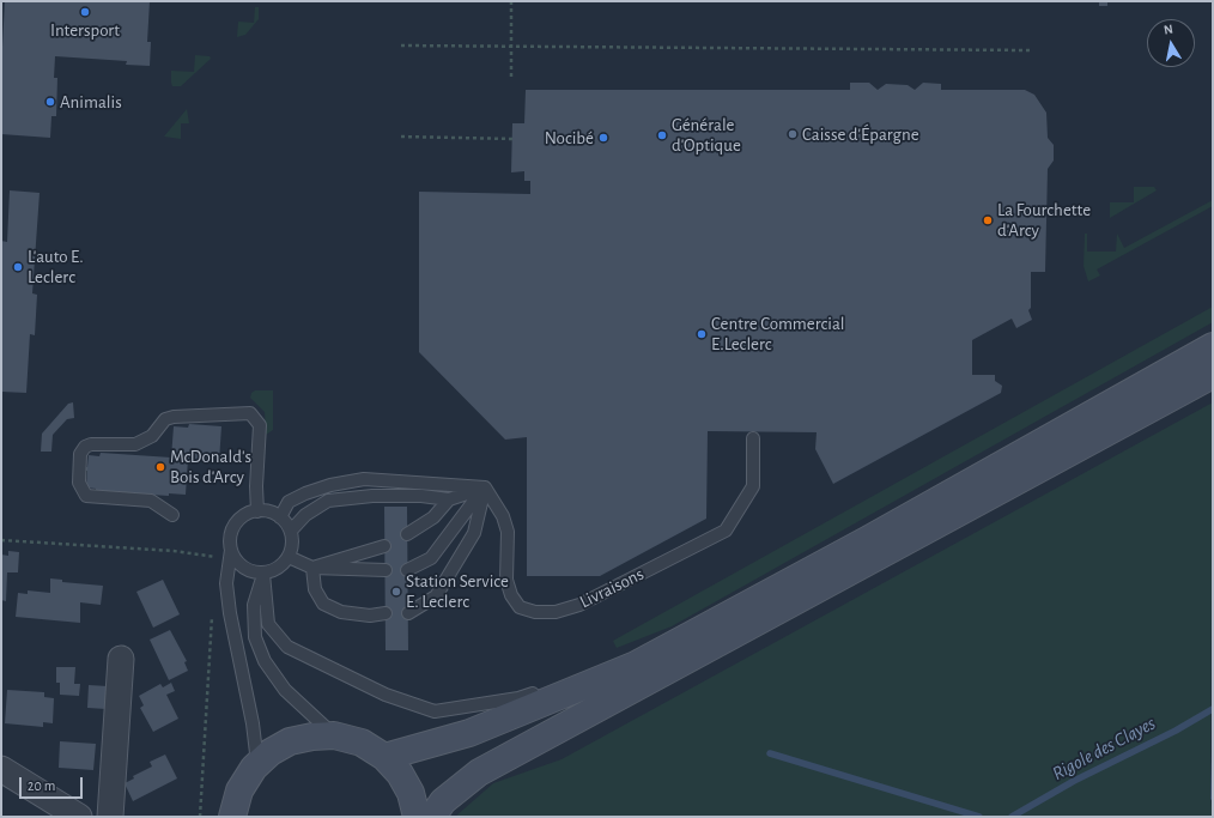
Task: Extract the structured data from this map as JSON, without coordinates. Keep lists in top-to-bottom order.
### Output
{
  "streets": {
    "lane": ["Livraisons"]
  },
  "water": ["Rigole des Clayes"],
  "places": [
    "Intersport",
    "Animalis",
    "Caisse d'Épargne",
    "Générale d'Optique",
    "Nocibé",
    "La Fourchette d'Arcy",
    "L'auto E. Leclerc",
    "Centre Commercial E.Leclerc",
    "McDonald's Bois d'Arcy",
    "Station Service E. Leclerc"
  ],
  "scale_bar": "20 m",
  "north": "top"
}
